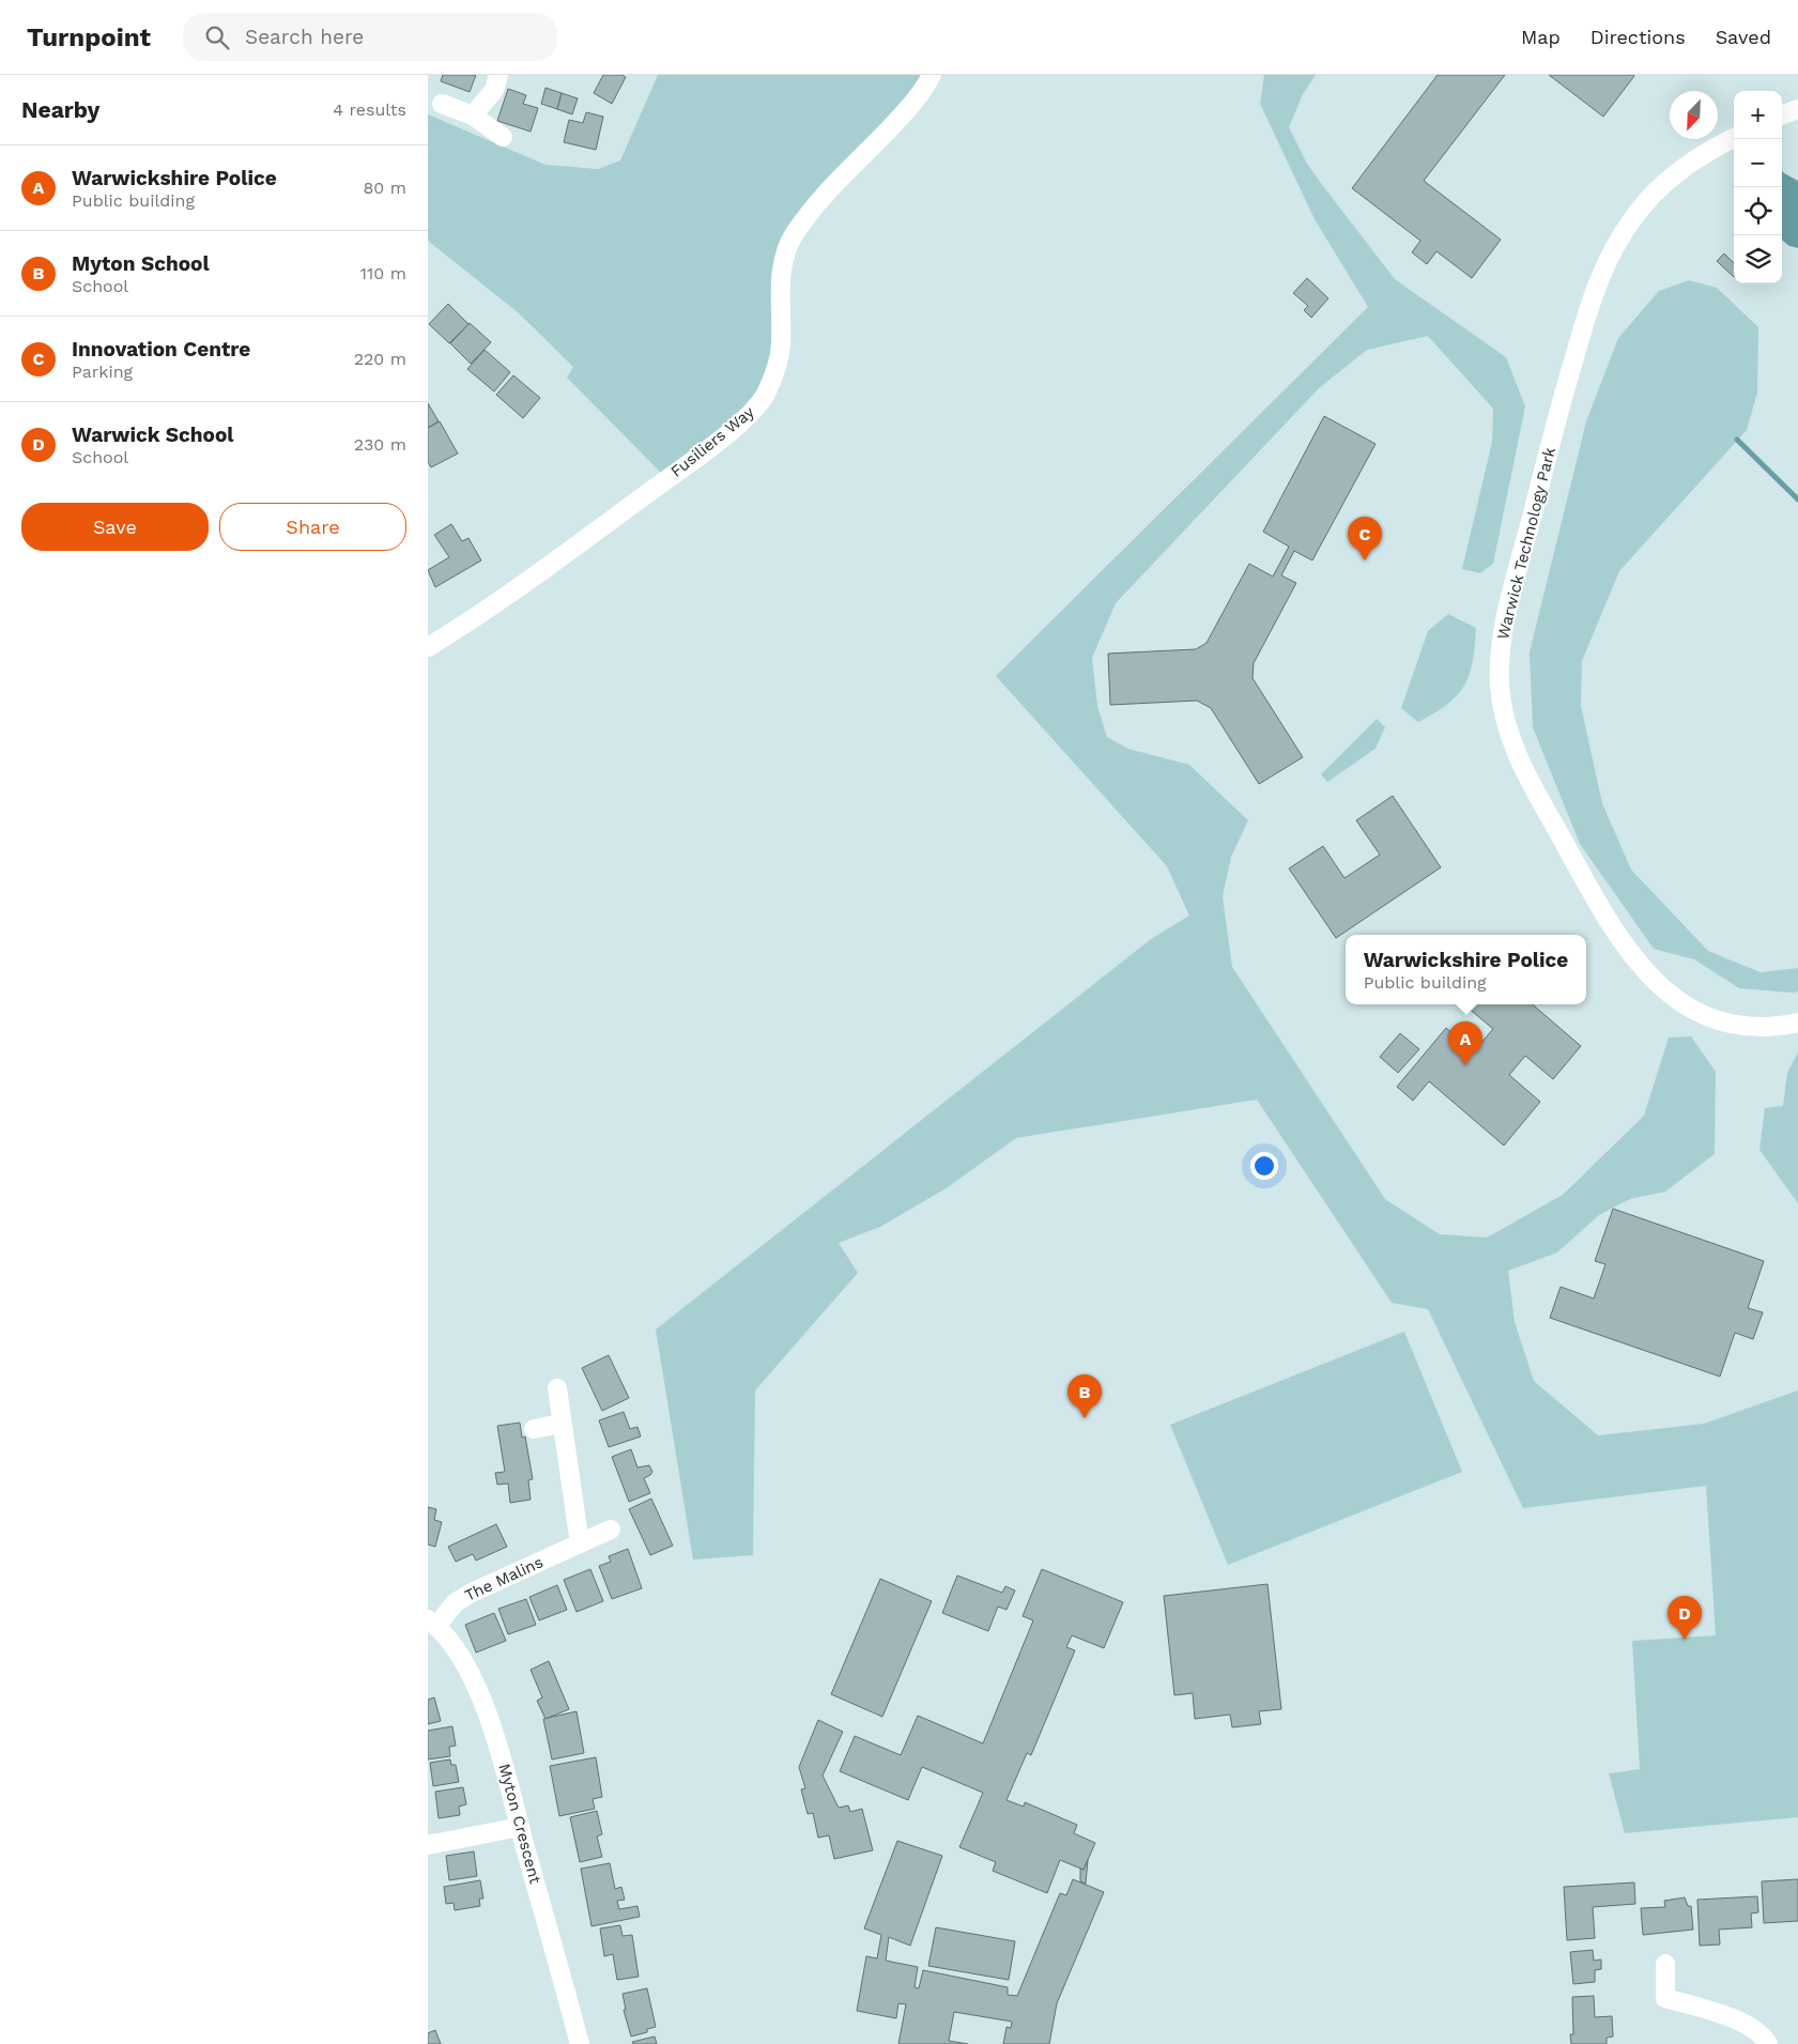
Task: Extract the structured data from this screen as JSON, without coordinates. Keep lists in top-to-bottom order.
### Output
{
  "streets": {
    "street": [
      "Fusiliers Way",
      "Warwick Technology Park",
      "The Malins",
      "Myton Crescent"
    ]
  },
  "crossings": [
    ["The Malins", "Myton Crescent"]
  ],
  "north": "bottom left",
  "page": {
    "header": "Turnpoint",
    "search": "Search here",
    "nav": ["Map", "Directions", "Saved"],
    "heading": ["Nearby", "4 results"],
    "map_buttons": ["+", "−"],
    "list": [
      {
        "mark": "A",
        "name": "Warwickshire Police",
        "note": "Public building",
        "value": "80 m"
      },
      {
        "mark": "B",
        "name": "Myton School",
        "note": "School",
        "value": "110 m"
      },
      {
        "mark": "C",
        "name": "Innovation Centre",
        "note": "Parking",
        "value": "220 m"
      },
      {
        "mark": "D",
        "name": "Warwick School",
        "note": "School",
        "value": "230 m"
      }
    ],
    "buttons": ["Save", "Share"],
    "pins": [
      "C",
      "A",
      "B",
      "D"
    ],
    "popup": ["Warwickshire Police", "Public building"]
  }
}
